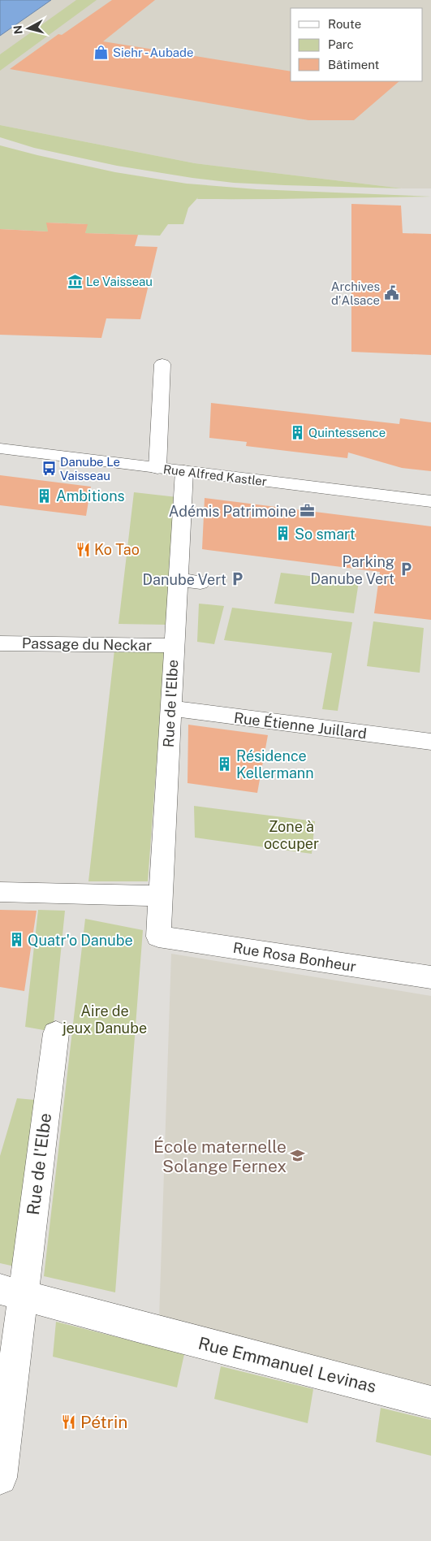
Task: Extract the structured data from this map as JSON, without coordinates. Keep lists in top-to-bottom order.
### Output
{
  "streets": {
    "street": [
      "Rue Alfred Kastler",
      "Passage du Neckar",
      "Rue de l'Elbe",
      "Rue Étienne Juillard",
      "Rue Rosa Bonheur",
      "Rue Emmanuel Levinas"
    ]
  },
  "crossings": [
    ["Rue Alfred Kastler", "Rue de l'Elbe"],
    ["Passage du Neckar", "Rue de l'Elbe"],
    ["Rue de l'Elbe", "Rue Étienne Juillard"],
    ["Rue de l'Elbe", "Rue Rosa Bonheur"],
    ["Rue de l'Elbe", "Rue Emmanuel Levinas"]
  ],
  "parks": ["Zone à occuper", "Aire de jeux Danube"],
  "places": {
    "shop": ["Siehr - Aubade"],
    "museum": ["Le Vaisseau"],
    "public building": ["Archives d'Alsace"],
    "building": [
      "Quintessence",
      "Ambitions",
      "So smart",
      "Résidence Kellermann",
      "Quatr'o Danube"
    ],
    "bus stop": ["Danube Le Vaisseau"],
    "office": ["Adémis Patrimoine"],
    "restaurant": ["Ko Tao", "Pétrin"],
    "parking": ["Parking Danube Vert", "Danube Vert"],
    "school or university": ["École maternelle Solange Fernex"]
  },
  "legend": ["Route", "Parc", "Bâtiment"],
  "north": "left"
}
